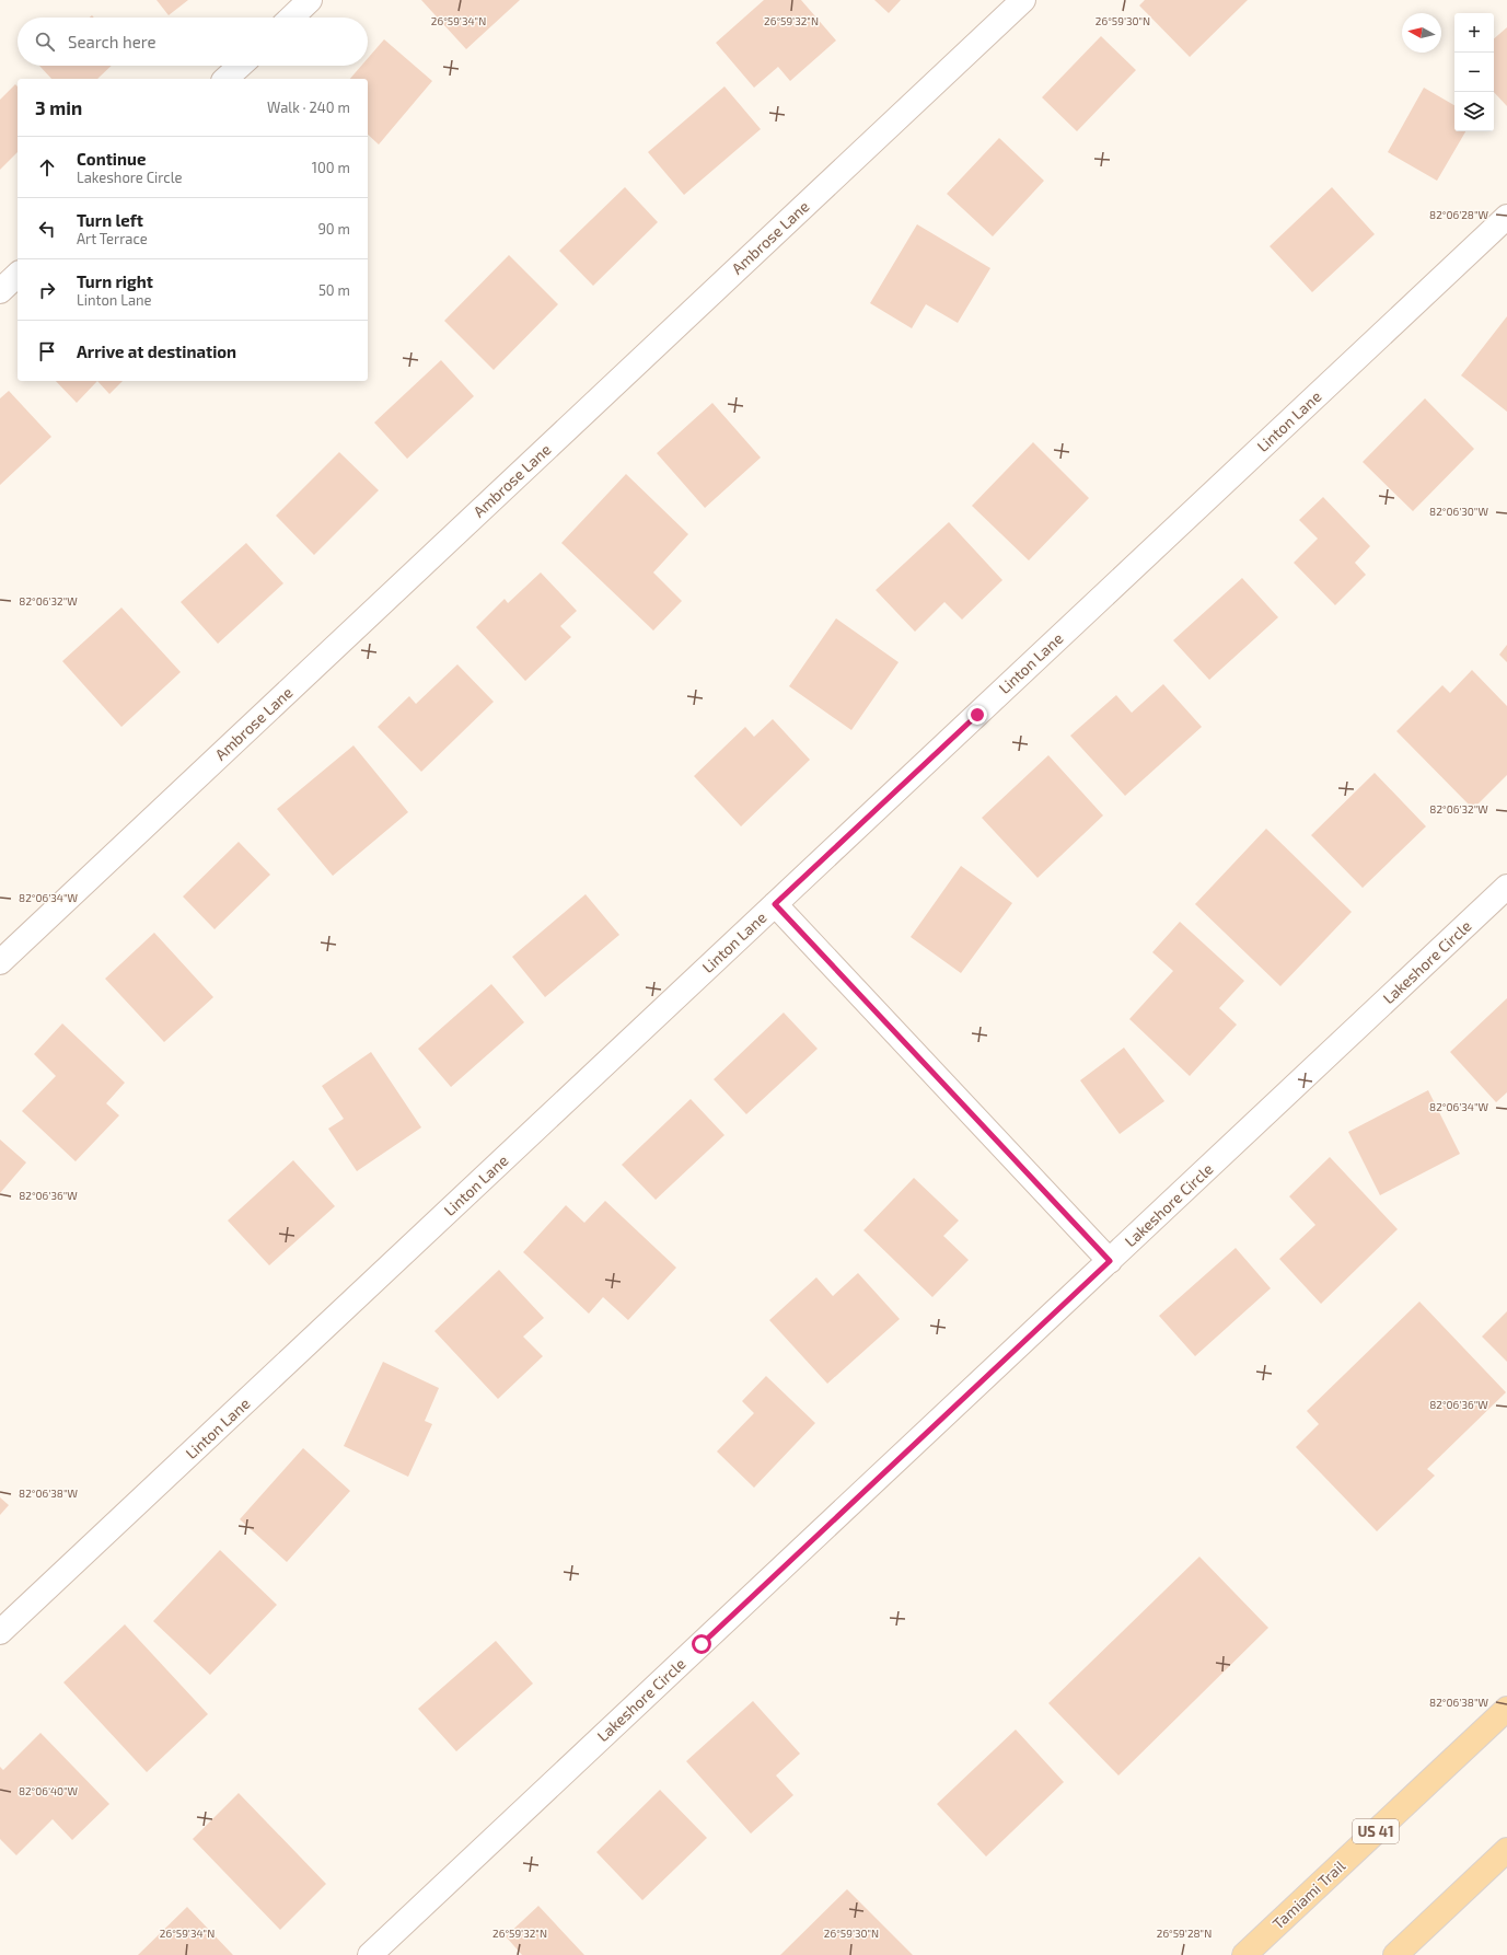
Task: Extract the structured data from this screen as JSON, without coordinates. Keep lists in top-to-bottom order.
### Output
{
  "streets": {
    "main road": ["US 41", "Tamiami Trail"],
    "street": ["Ambrose Lane", "Linton Lane", "Lakeshore Circle"]
  },
  "north": "left",
  "page": {
    "map_buttons": ["+", "−"],
    "search": "Search here",
    "heading": ["3 min", "Walk · 240 m"],
    "list": [
      ["Continue", "Lakeshore Circle", "100 m"],
      ["Turn left", "Art Terrace", "90 m"],
      ["Turn right", "Linton Lane", "50 m"],
      "Arrive at destination"
    ]
  },
  "coordinates": [
    "26°59'34\"N",
    "26°59'32\"N",
    "26°59'30\"N",
    "82°06'28\"W",
    "82°06'30\"W",
    "82°06'32\"W",
    "82°06'34\"W",
    "82°06'36\"W",
    "82°06'38\"W",
    "82°06'40\"W",
    "26°59'28\"N"
  ]
}
